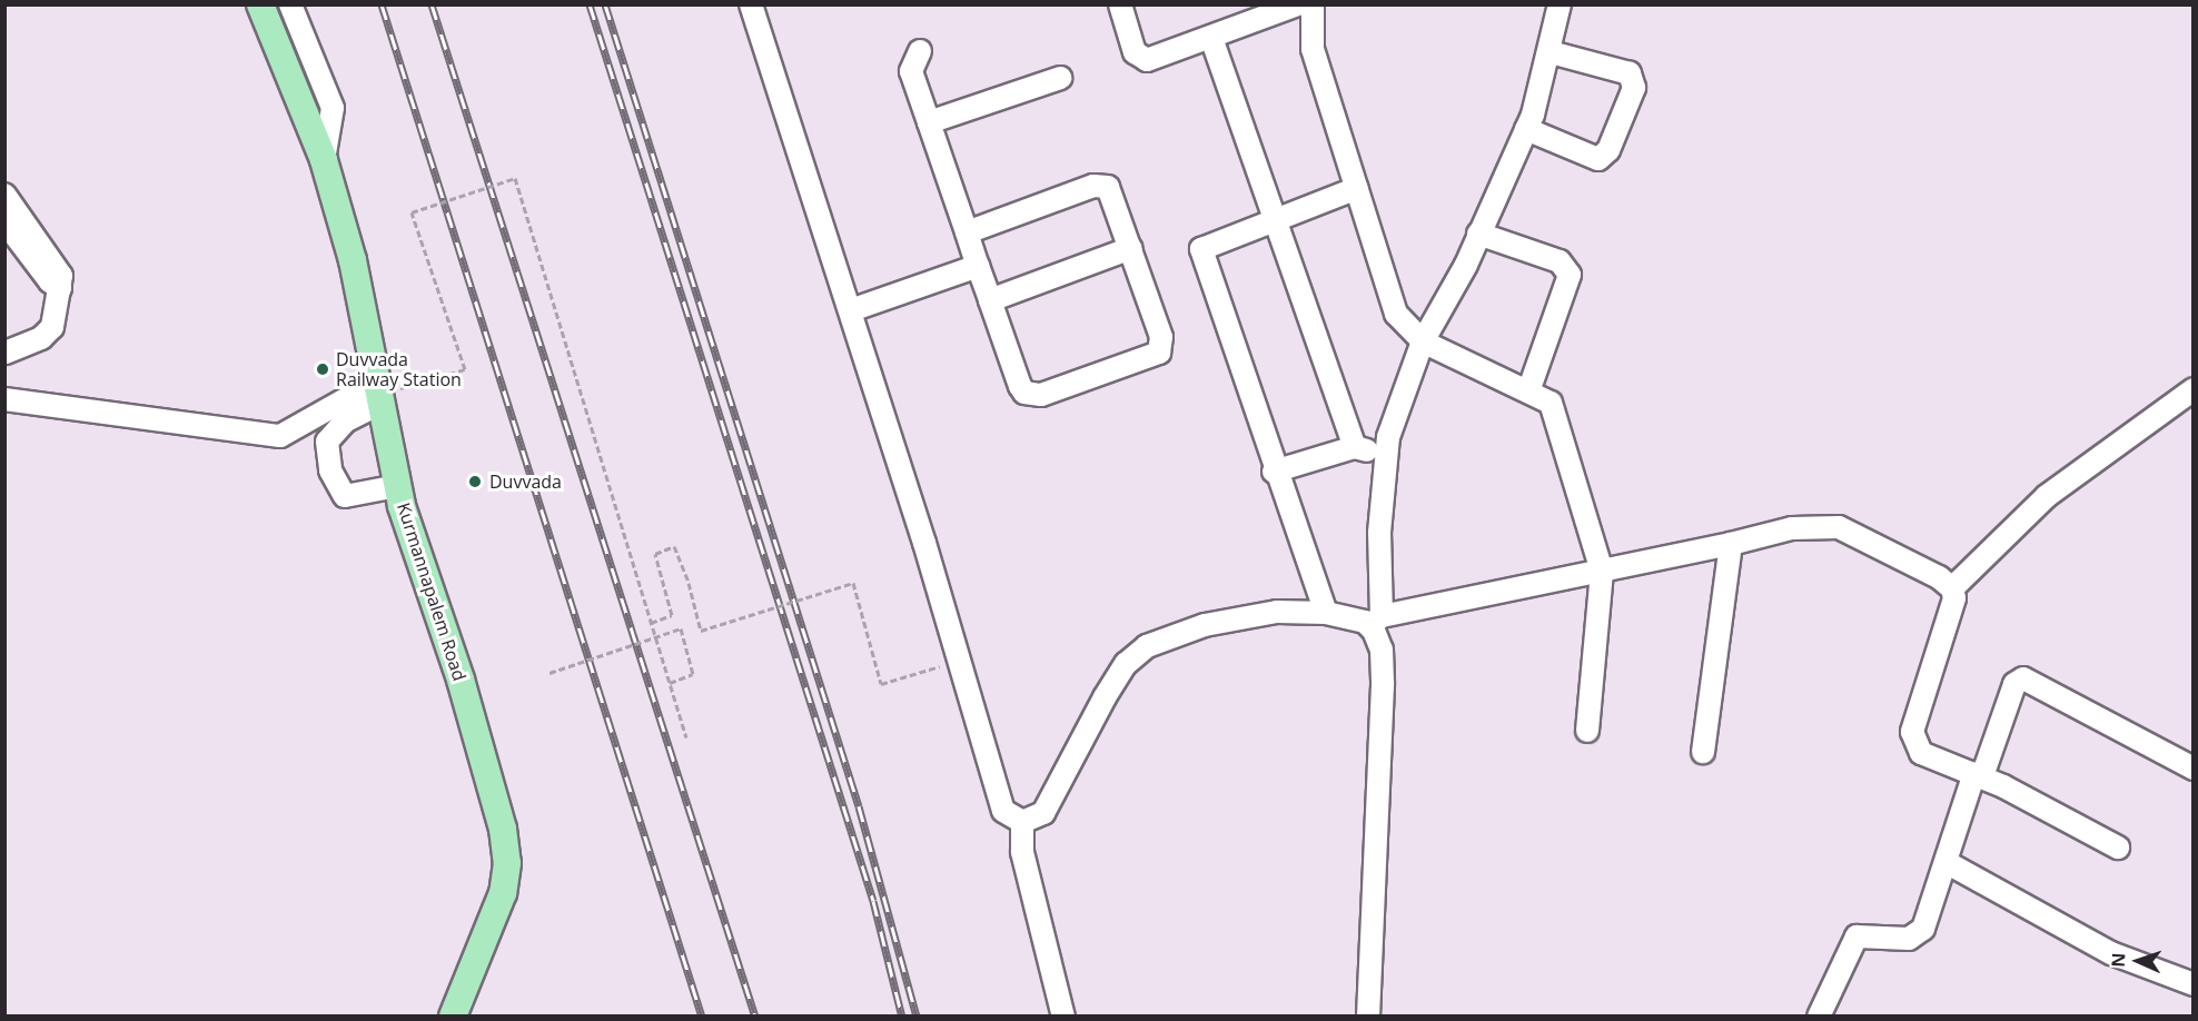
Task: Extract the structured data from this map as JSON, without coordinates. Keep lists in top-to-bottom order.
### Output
{
  "streets": {
    "main road": ["Kurmannapalem Road"]
  },
  "places": ["Duvvada Railway Station", "Duvvada"],
  "north": "left"
}
